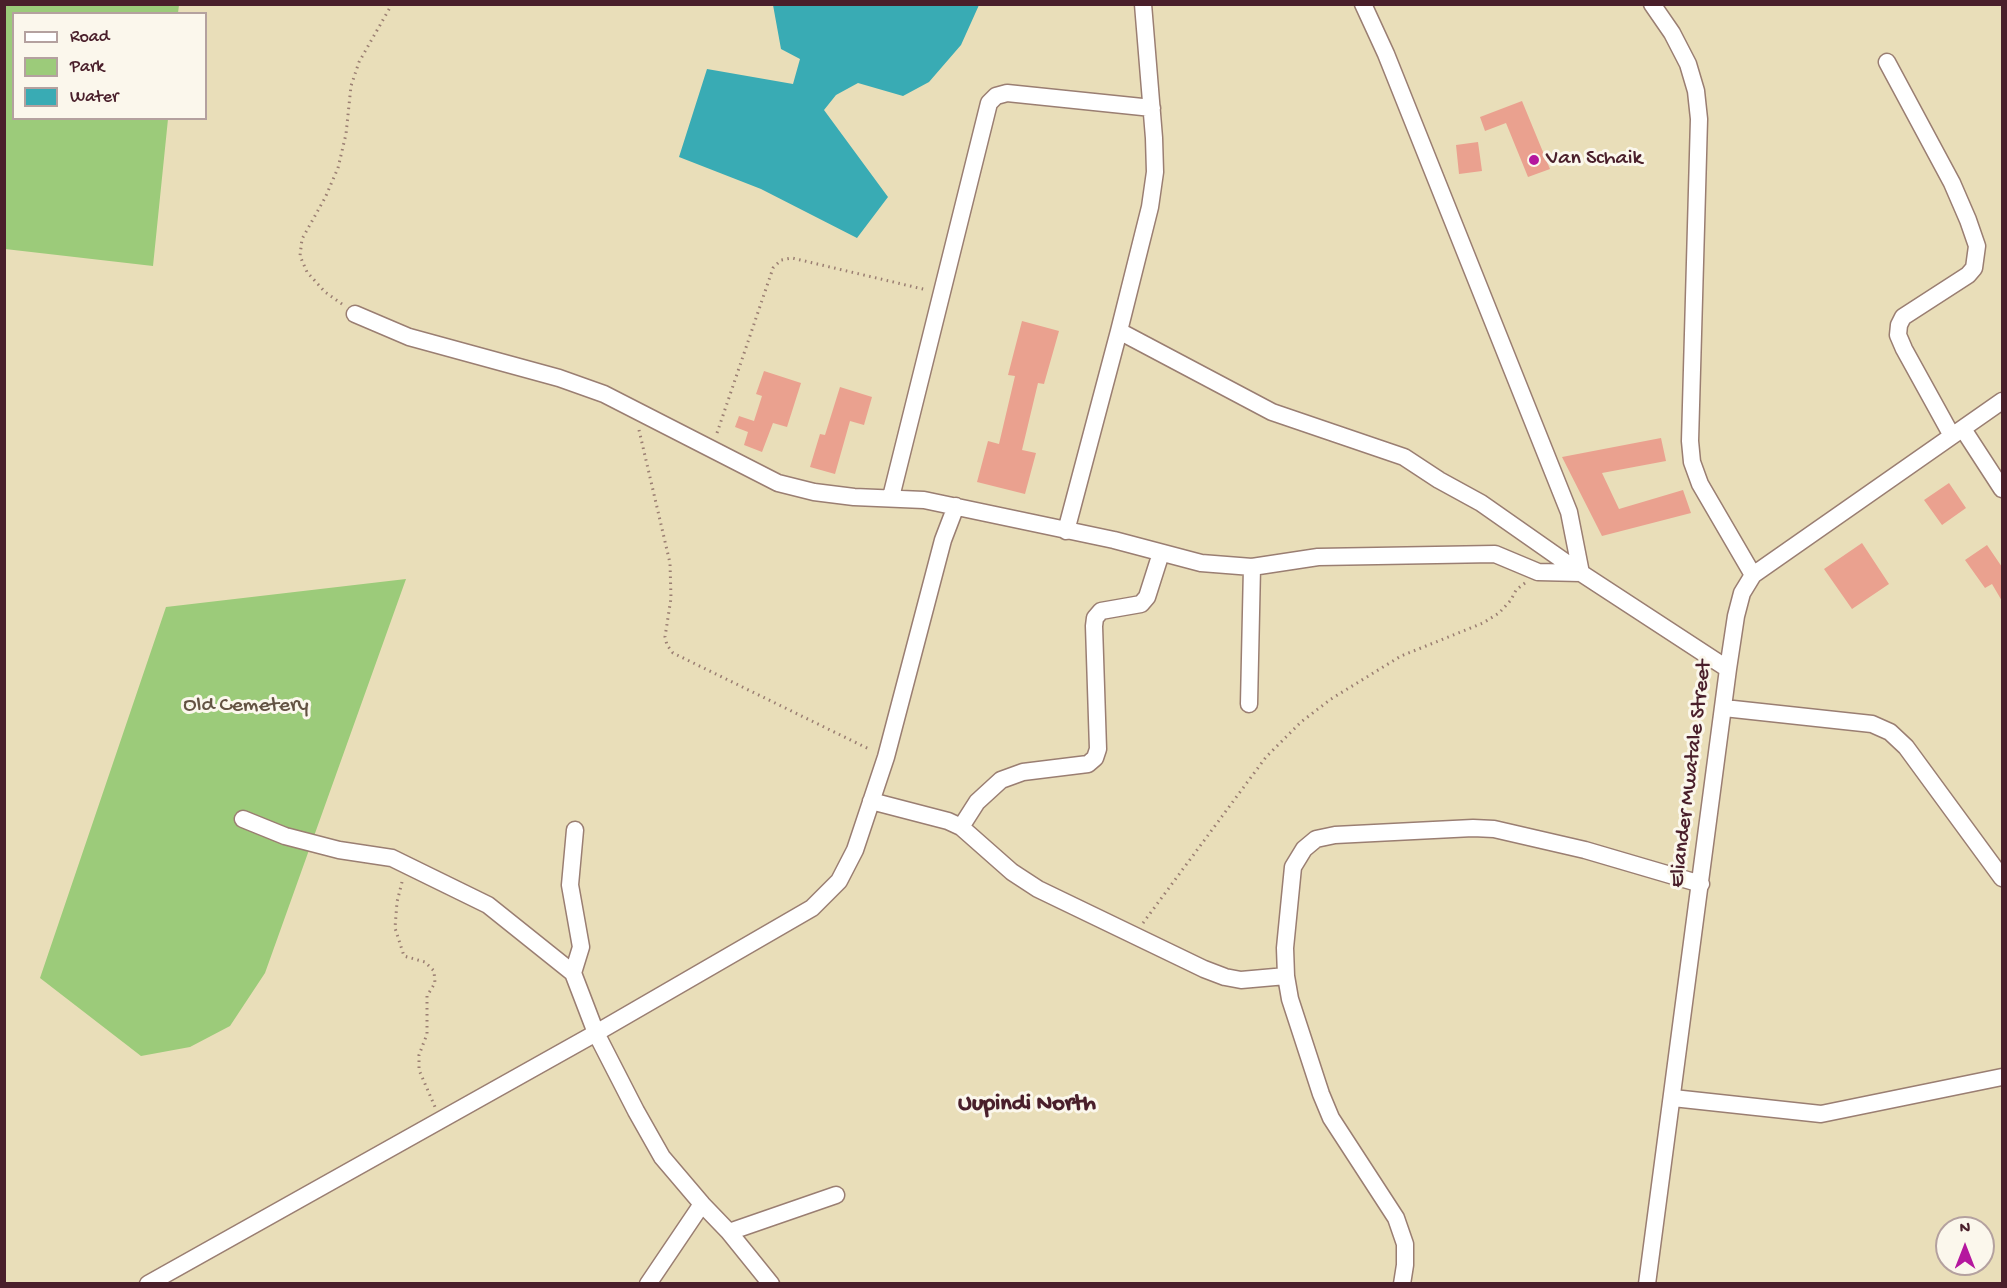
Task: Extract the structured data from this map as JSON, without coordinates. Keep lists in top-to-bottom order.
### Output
{
  "streets": {
    "street": ["Eliander Mwatale Street"]
  },
  "districts": ["Uupindi North"],
  "parks": ["Old Cemetery"],
  "places": ["Van Schaik"],
  "legend": ["Road", "Park", "Water"],
  "north": "top"
}
